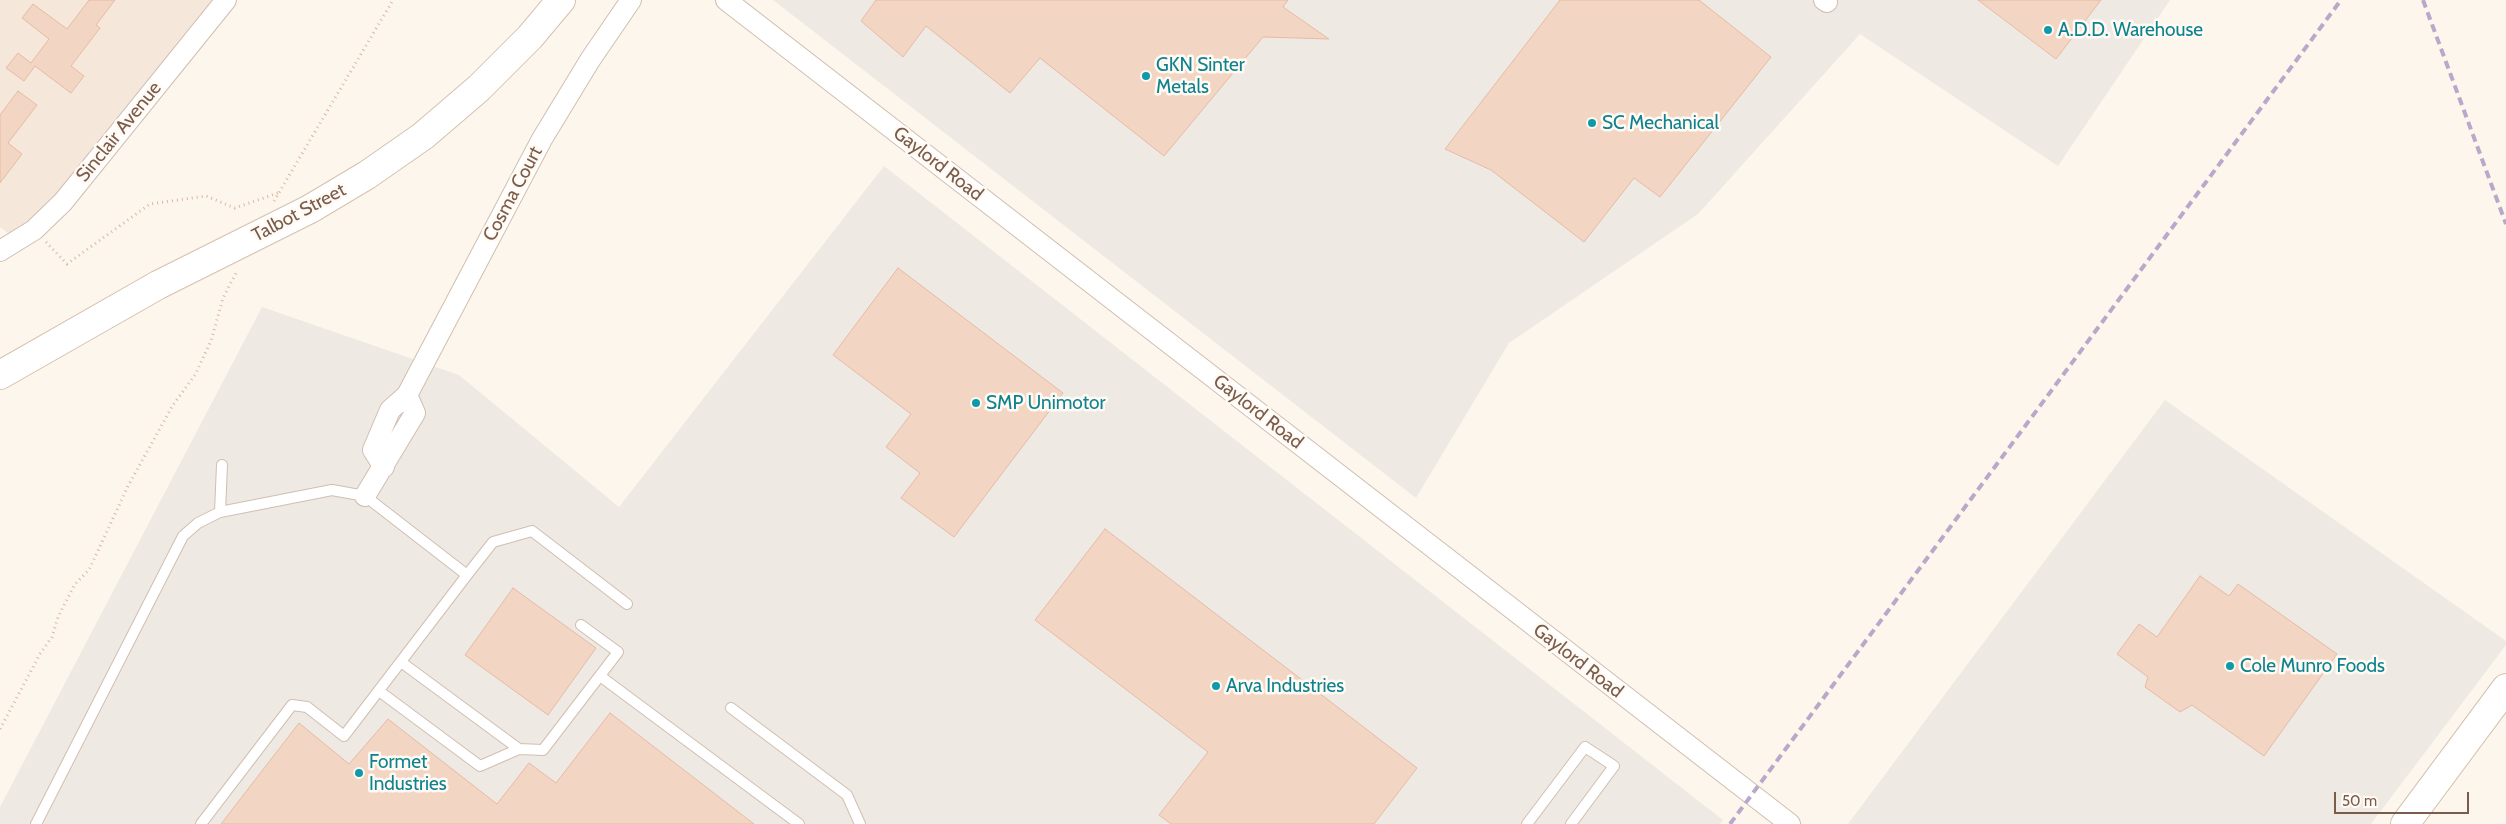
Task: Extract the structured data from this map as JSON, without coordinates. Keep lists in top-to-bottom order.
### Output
{
  "streets": {
    "main road": ["Talbot Street"],
    "street": ["Sinclair Avenue", "Gaylord Road", "Cosma Court"]
  },
  "places": [
    "A.D.D. Warehouse",
    "GKN Sinter Metals",
    "SC Mechanical",
    "SMP Unimotor",
    "Cole Munro Foods",
    "Arva Industries",
    "Formet Industries"
  ],
  "scale_bar": "50 m"
}
